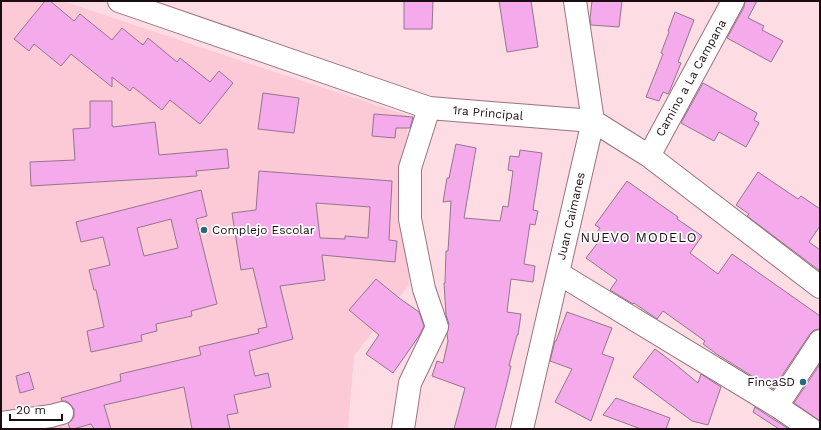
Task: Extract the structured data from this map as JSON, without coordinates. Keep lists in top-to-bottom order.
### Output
{
  "streets": {
    "street": ["Camino a La Campana", "1ra Principal", "Juan Caimanes"]
  },
  "crossings": [
    ["Camino a La Campana", "1ra Principal"],
    ["1ra Principal", "Juan Caimanes"]
  ],
  "districts": ["NUEVO MODELO"],
  "places": ["Complejo Escolar", "FincaSD"],
  "scale_bar": "20 m"
}
